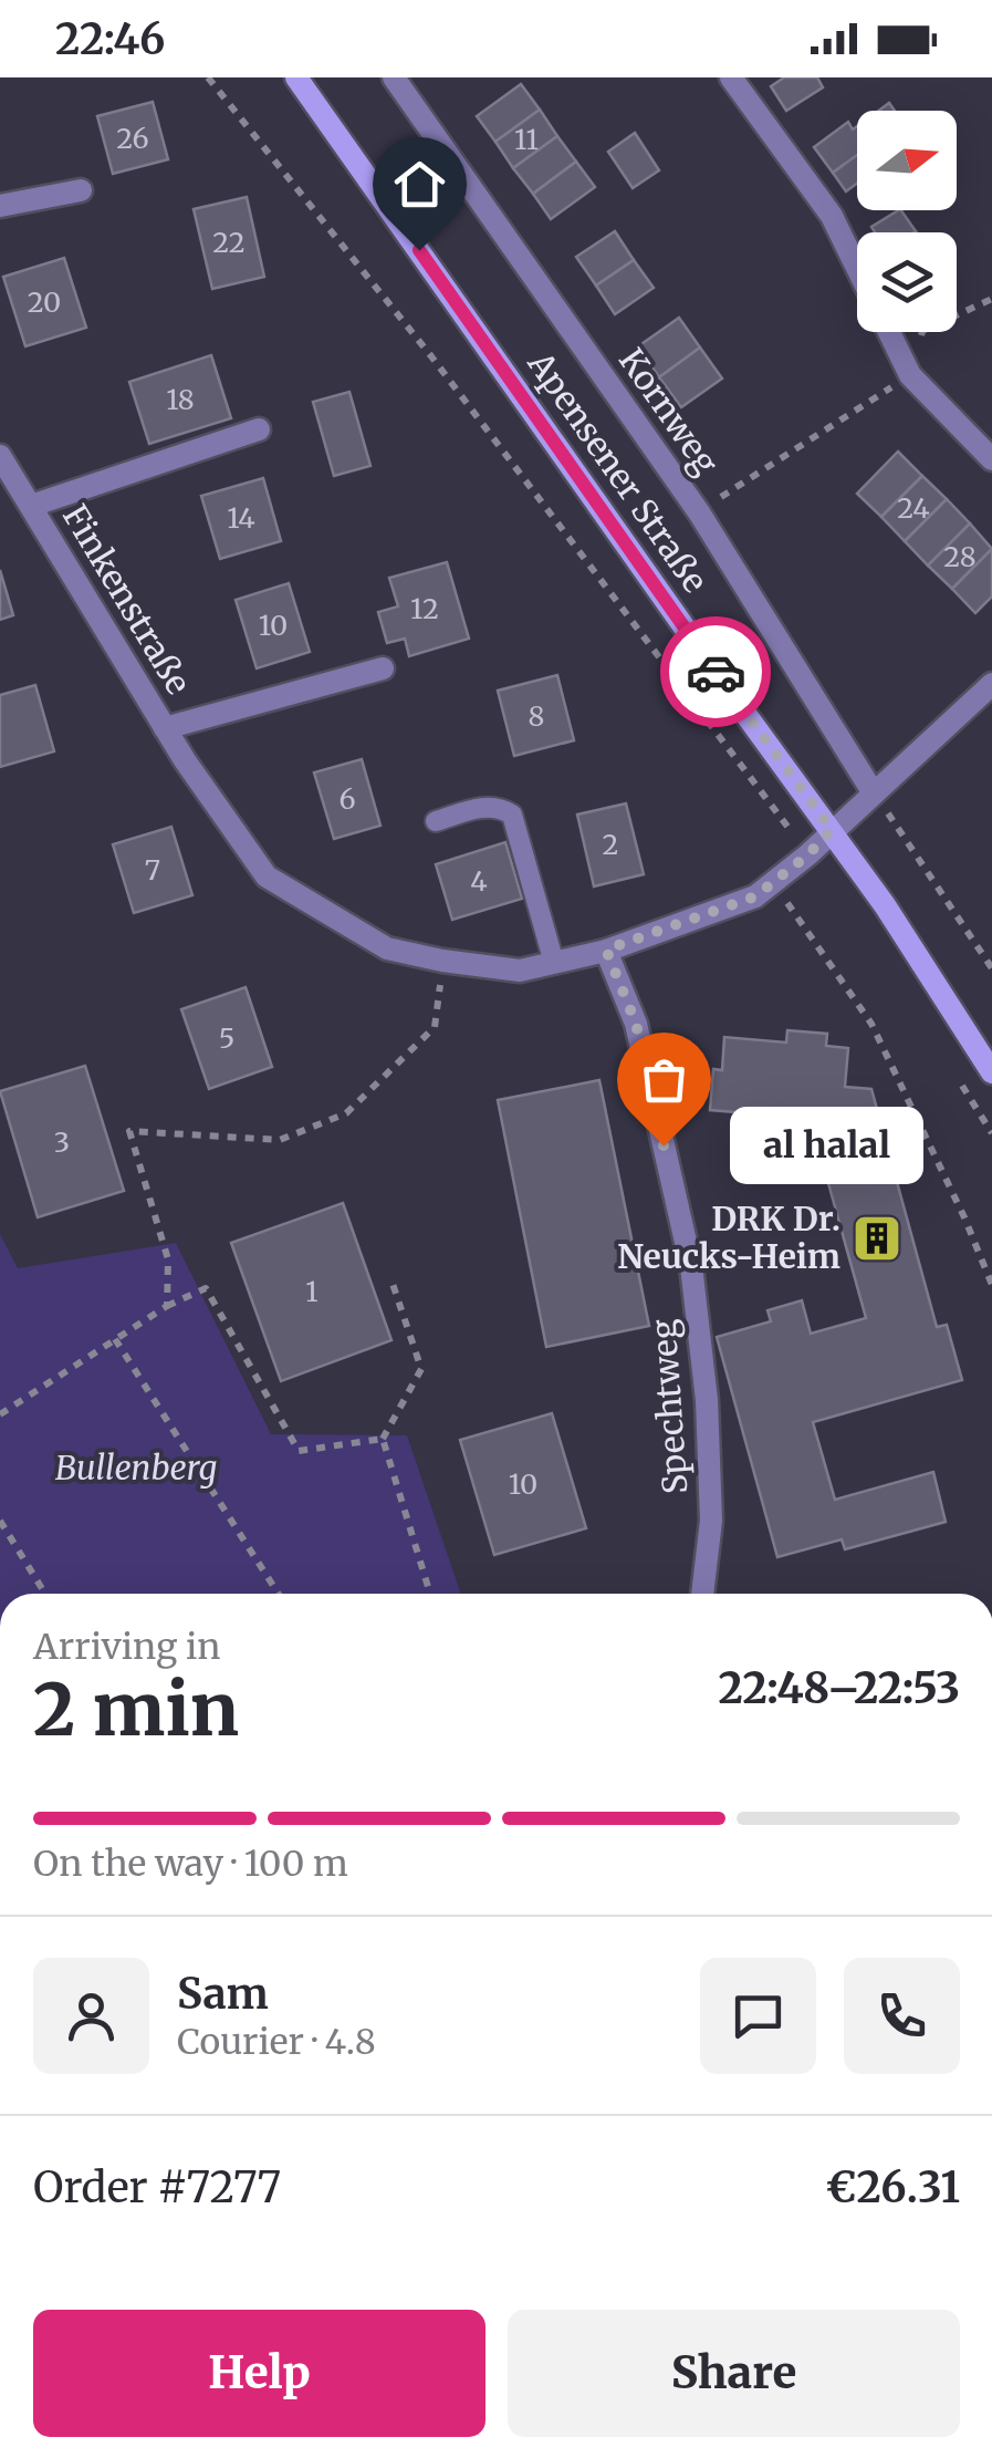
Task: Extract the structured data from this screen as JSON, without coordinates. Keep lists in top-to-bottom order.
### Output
{
  "streets": {
    "main road": ["Apensener Straße"],
    "street": ["Kornweg", "Finkenstraße", "Spechtweg"]
  },
  "crossings": [
    ["Kornweg", "Finkenstraße"],
    ["Apensener Straße", "Finkenstraße"],
    ["Finkenstraße", "Spechtweg"]
  ],
  "parks": ["Bullenberg"],
  "places": {
    "other": ["al halal"],
    "building": ["DRK Dr. Neucks-Heim"]
  },
  "house_numbers": [
    "26",
    "11",
    "22",
    "20",
    "18",
    "24",
    "14",
    "28",
    "12",
    "10",
    "8",
    "6",
    "2",
    "7",
    "4",
    "5",
    "3",
    "1",
    "10"
  ],
  "north": "right",
  "page": {
    "status": "22:46",
    "bubble": "al halal",
    "heading": ["2 min", "Arriving in", "22:48–22:53"],
    "panel": [
      "Sam",
      "Courier · 4.8",
      "Order #7277",
      "€26.31"
    ],
    "bar": "On the way · 100 m",
    "buttons": ["Help", "Share"]
  }
}
